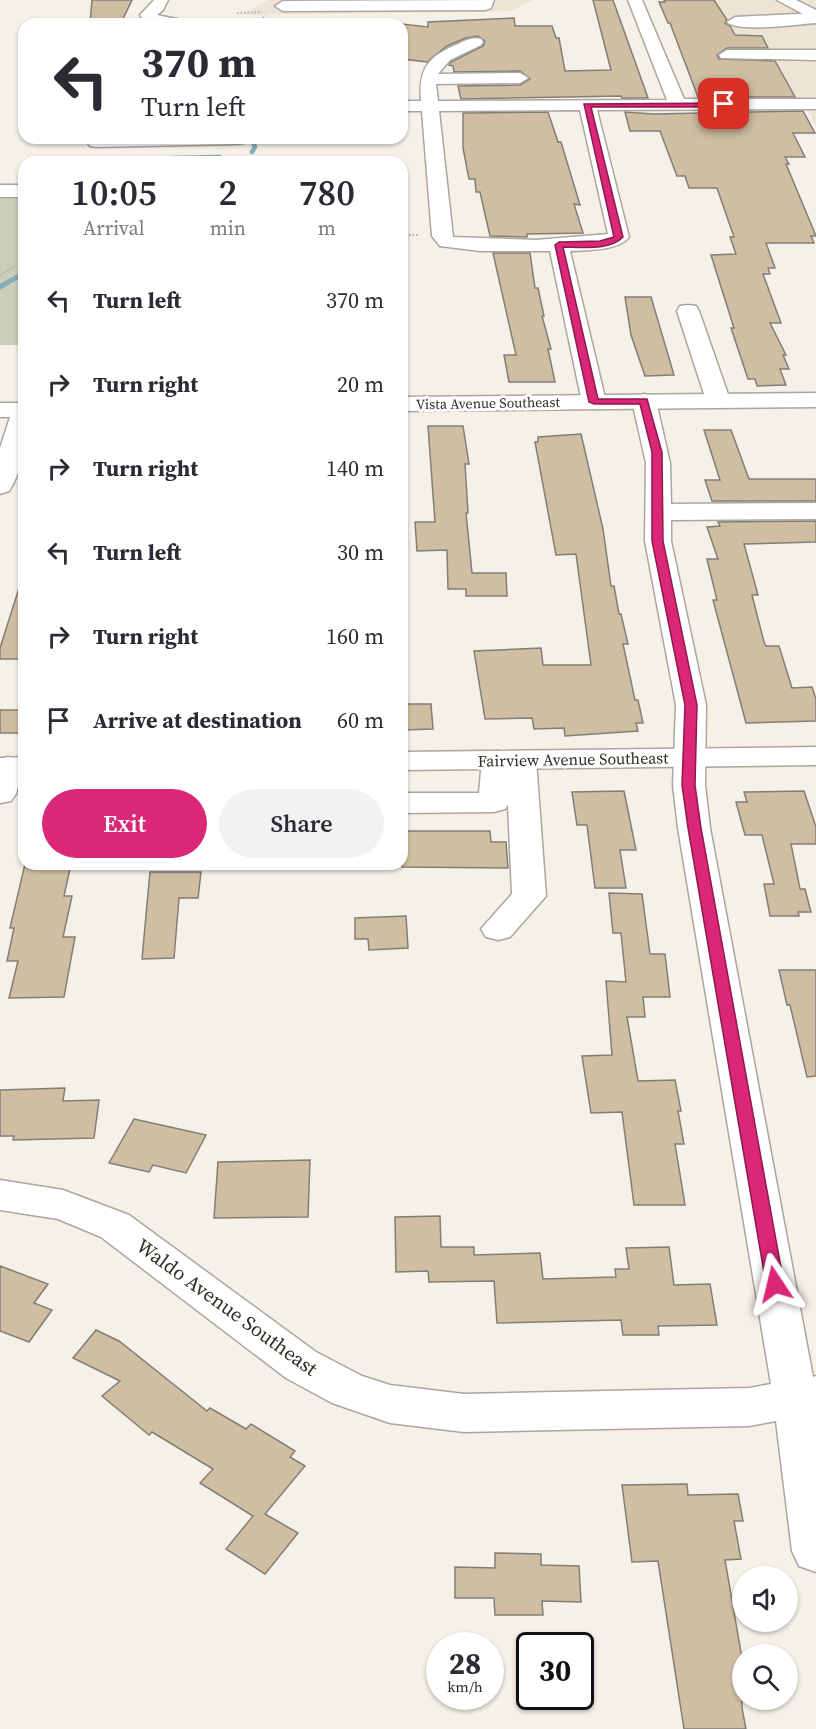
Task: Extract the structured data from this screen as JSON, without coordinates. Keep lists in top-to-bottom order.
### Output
{
  "streets": {
    "street": ["Vista Avenue Southeast", "Fairview Avenue Southeast", "Waldo Avenue Southeast"]
  },
  "page": {
    "turn": ["370 m", "Turn left"],
    "eta": [
      "10:05",
      "Arrival",
      "2",
      "min",
      "780",
      "m"
    ],
    "list": [
      {
        "name": "Turn left",
        "value": "370 m"
      },
      {
        "name": "Turn right",
        "value": "20 m"
      },
      {
        "name": "Turn right",
        "value": "140 m"
      },
      {
        "name": "Turn left",
        "value": "30 m"
      },
      {
        "name": "Turn right",
        "value": "160 m"
      },
      {
        "name": "Arrive at destination",
        "value": "60 m"
      }
    ],
    "buttons": ["Exit", "Share"],
    "speed": "28 km/h",
    "limit": "30"
  }
}
